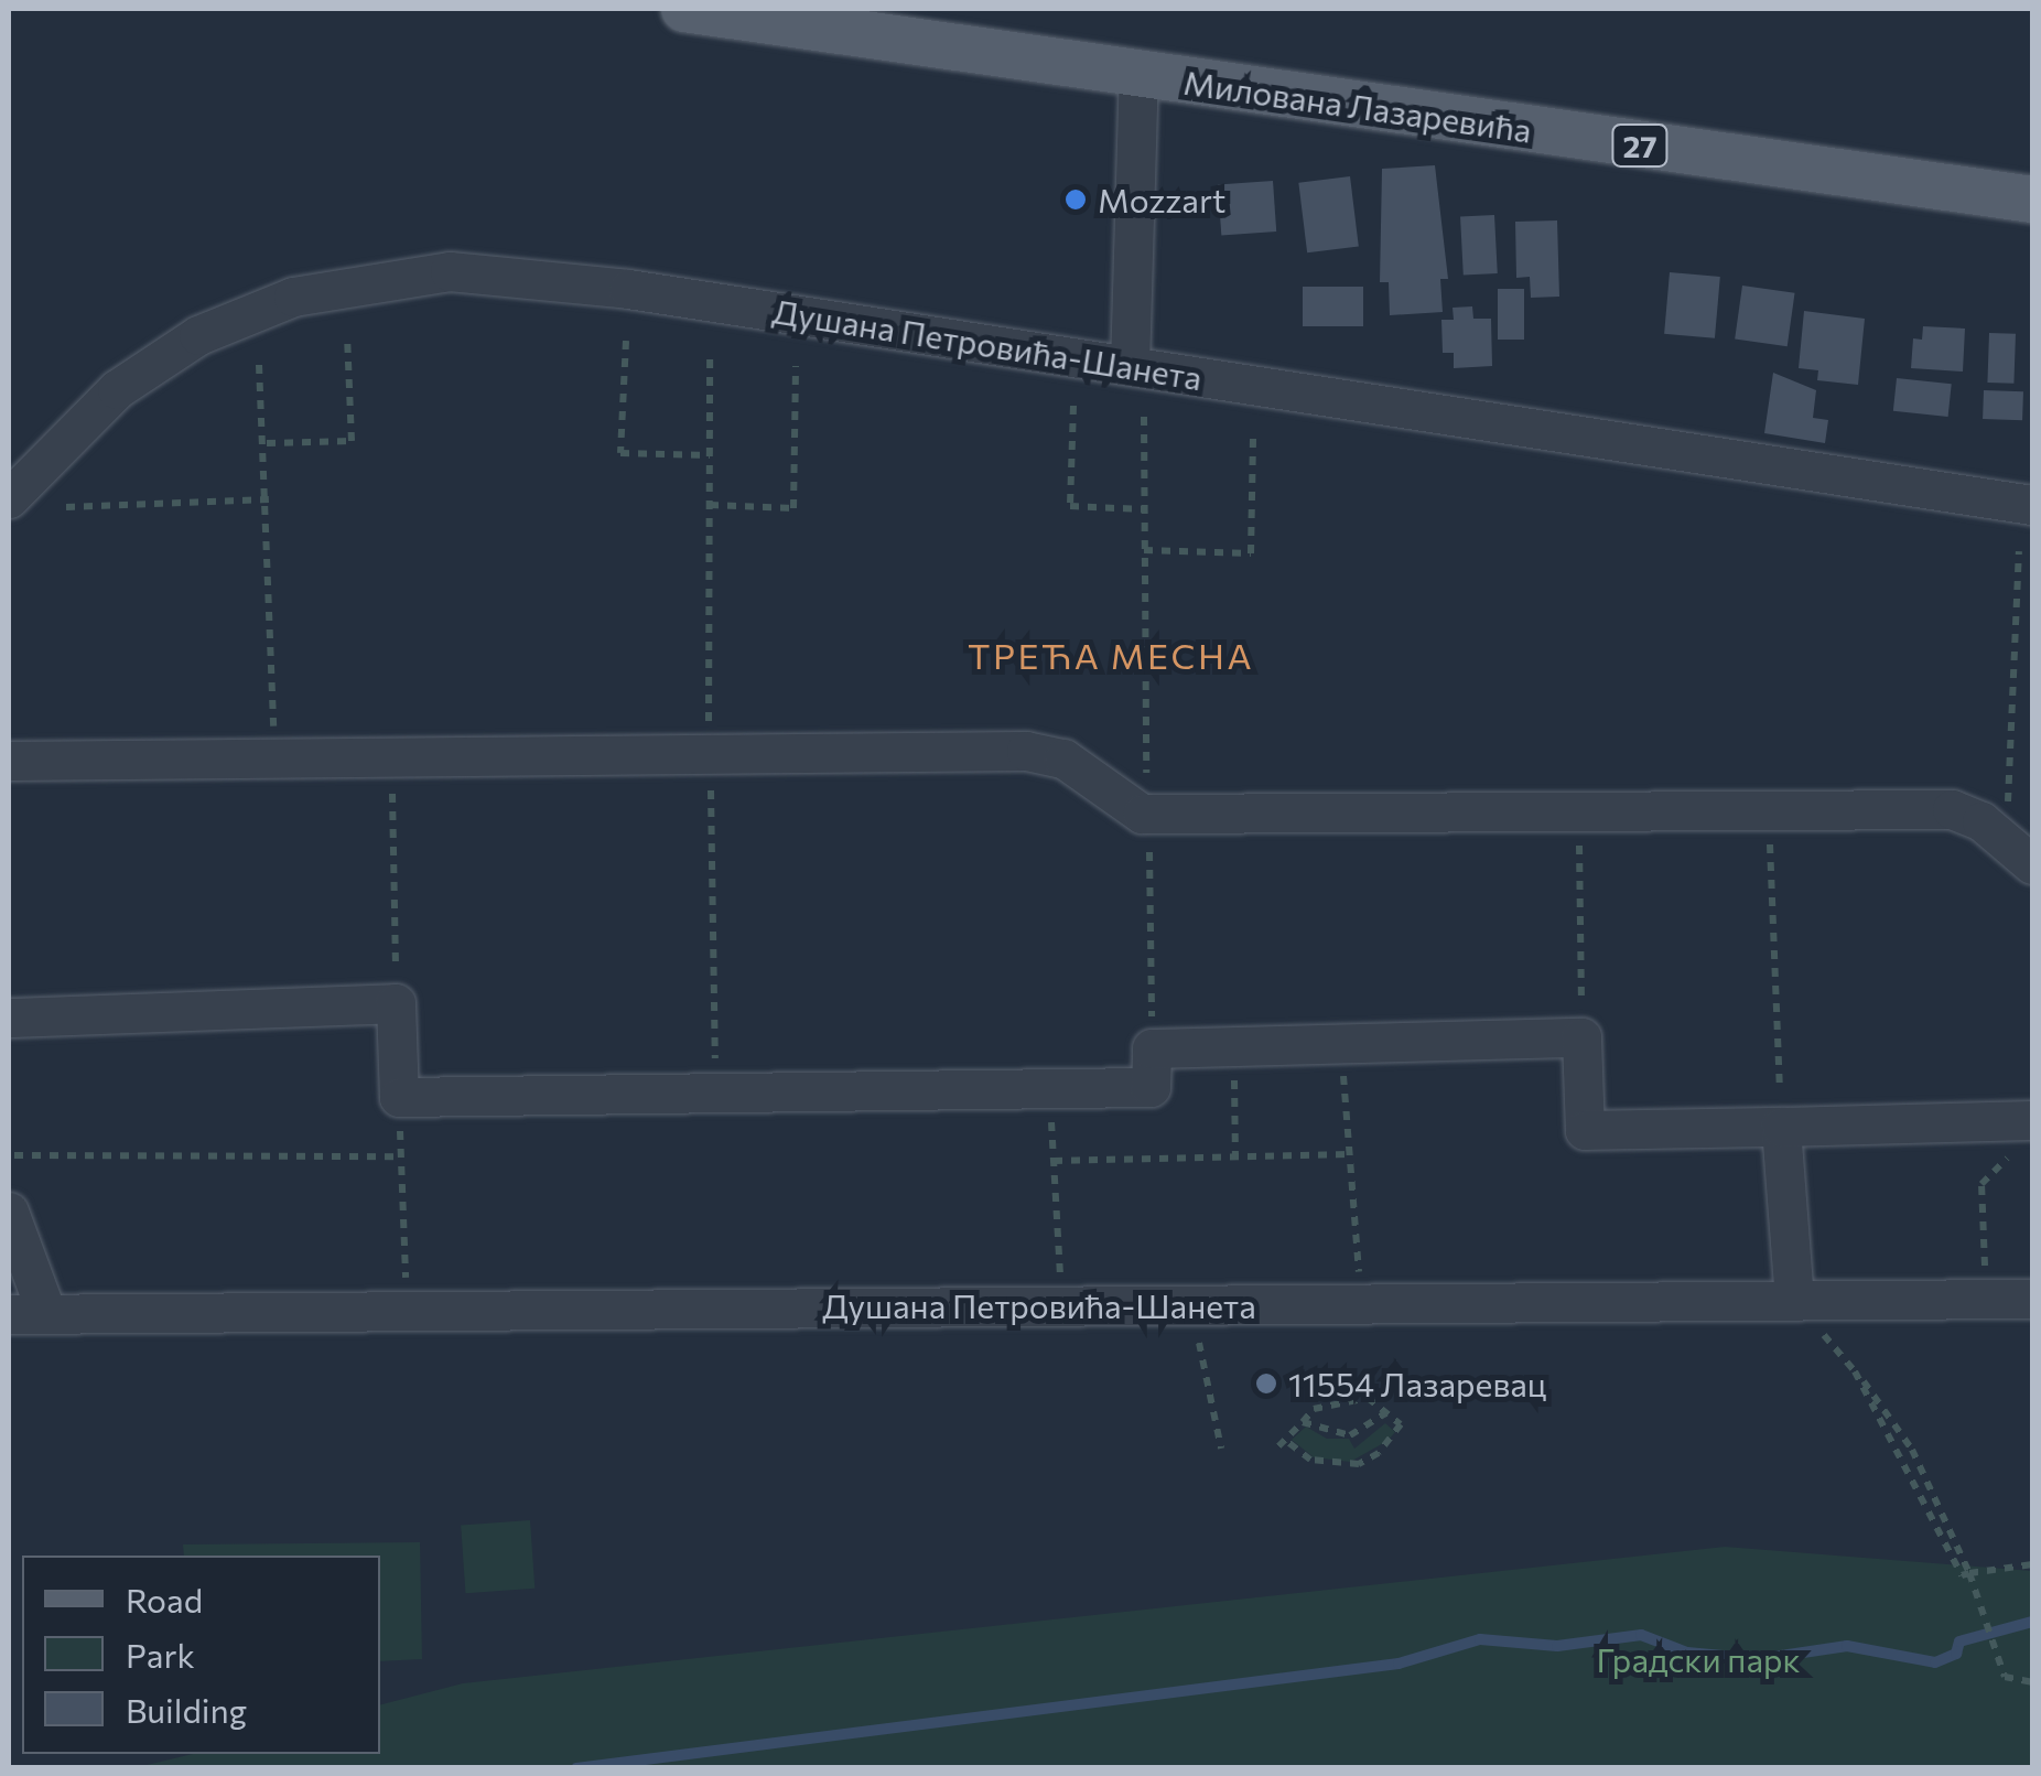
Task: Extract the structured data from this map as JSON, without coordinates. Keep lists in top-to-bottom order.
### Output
{
  "streets": {
    "main road": ["Милована Лазаревића", "27"],
    "street": ["Душана Петровића-Шанета"]
  },
  "districts": ["ТРЕЋА МЕСНА"],
  "parks": ["Градски парк"],
  "places": ["Mozzart", "11554 Лазаревац"],
  "legend": ["Road", "Park", "Building"]
}
